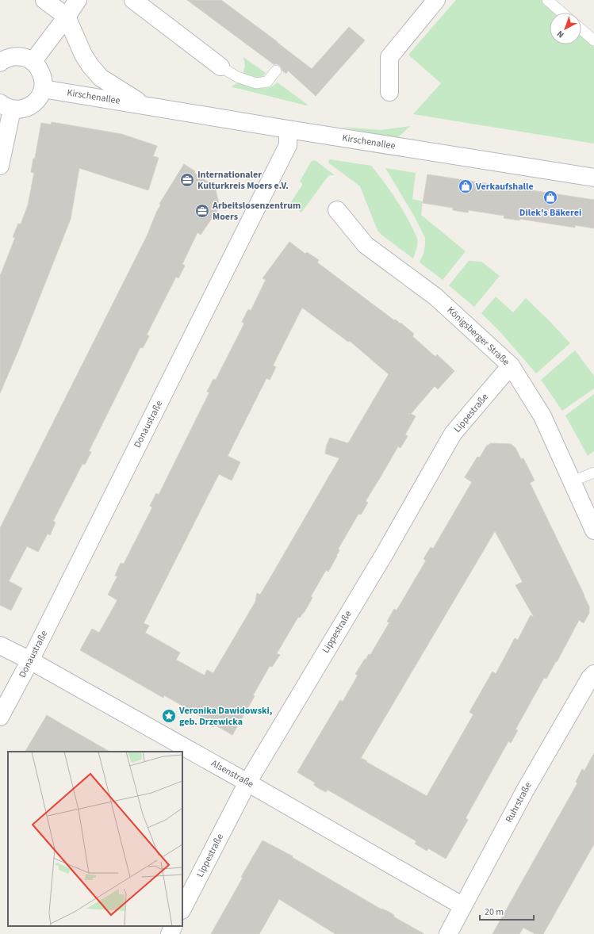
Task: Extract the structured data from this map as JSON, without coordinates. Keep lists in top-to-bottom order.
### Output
{
  "streets": {
    "street": [
      "Kirschenallee",
      "Königsberger Straße",
      "Lippestraße",
      "Donaustraße",
      "Alsenstraße",
      "Ruhrstraße"
    ]
  },
  "crossings": [
    ["Kirschenallee", "Donaustraße"],
    ["Königsberger Straße", "Lippestraße"],
    ["Lippestraße", "Alsenstraße"],
    ["Donaustraße", "Alsenstraße"],
    ["Alsenstraße", "Ruhrstraße"]
  ],
  "places": {
    "office": ["Internationaler Kulturkreis Moers e.V.", "Arbeitslosenzentrum Moers"],
    "shop": ["Verkaufshalle", "Dilek's Bäkerei"],
    "place": ["Veronika Dawidowski, geb. Drzewicka"]
  },
  "scale_bar": "20 m",
  "north": "bottom left"
}
